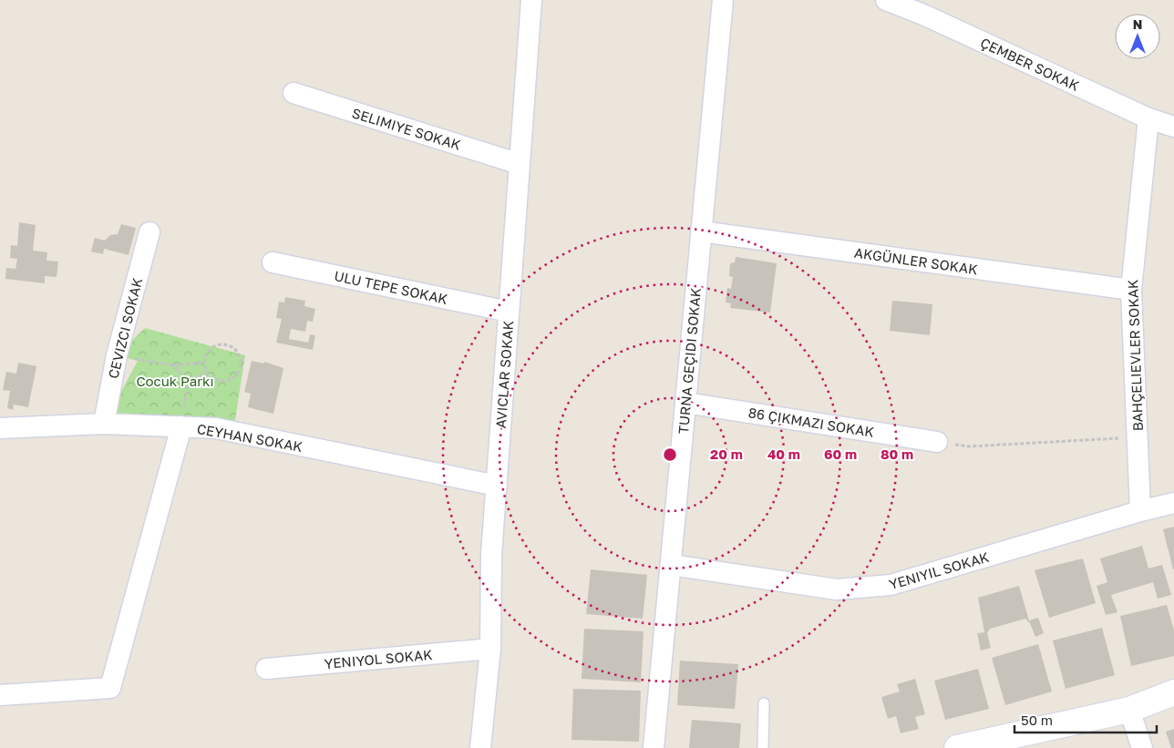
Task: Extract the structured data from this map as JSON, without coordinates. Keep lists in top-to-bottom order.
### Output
{
  "streets": {
    "street": [
      "ÇEMBER SOKAK",
      "SELIMIYE SOKAK",
      "AKGÜNLER SOKAK",
      "ULU TEPE SOKAK",
      "CEVIZCI SOKAK",
      "BAHÇELIEVLER SOKAK",
      "TURNA GEÇIDI SOKAK",
      "CEYHAN SOKAK",
      "YENIYOL SOKAK"
    ]
  },
  "crossings": [
    ["ÇEMBER SOKAK", "BAHÇELIEVLER SOKAK"],
    ["AKGÜNLER SOKAK", "BAHÇELIEVLER SOKAK"],
    ["AKGÜNLER SOKAK", "TURNA GEÇIDI SOKAK"],
    ["CEVIZCI SOKAK", "CEYHAN SOKAK"]
  ],
  "parks": ["Cocuk Parkı"],
  "scale_bar": "50 m",
  "north": "top",
  "rings": [
    "20 m",
    "40 m",
    "60 m",
    "80 m"
  ]
}
